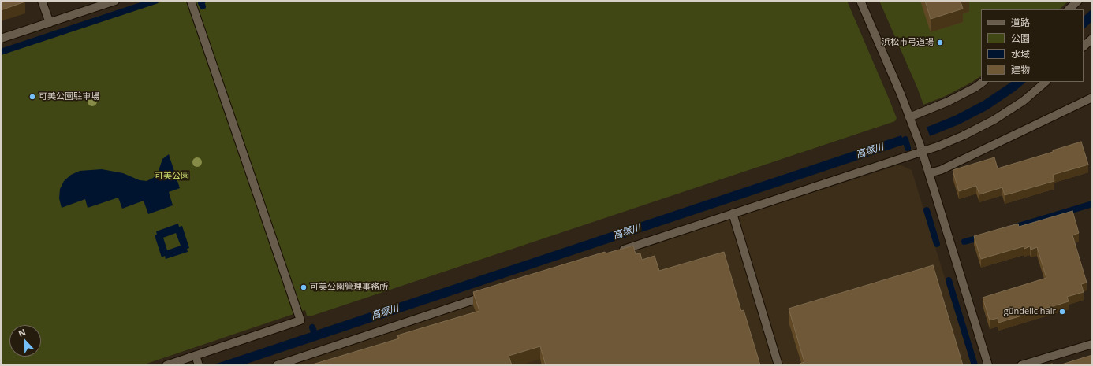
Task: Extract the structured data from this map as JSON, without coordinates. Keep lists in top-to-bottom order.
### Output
{
  "water": ["高塚川"],
  "parks": ["可美公園"],
  "places": [
    "浜松市弓道場",
    "可美公園駐車場",
    "可美公園管理事務所",
    "gündelic hair"
  ],
  "legend": [
    "道路",
    "公園",
    "水域",
    "建物"
  ],
  "north": "top"
}
